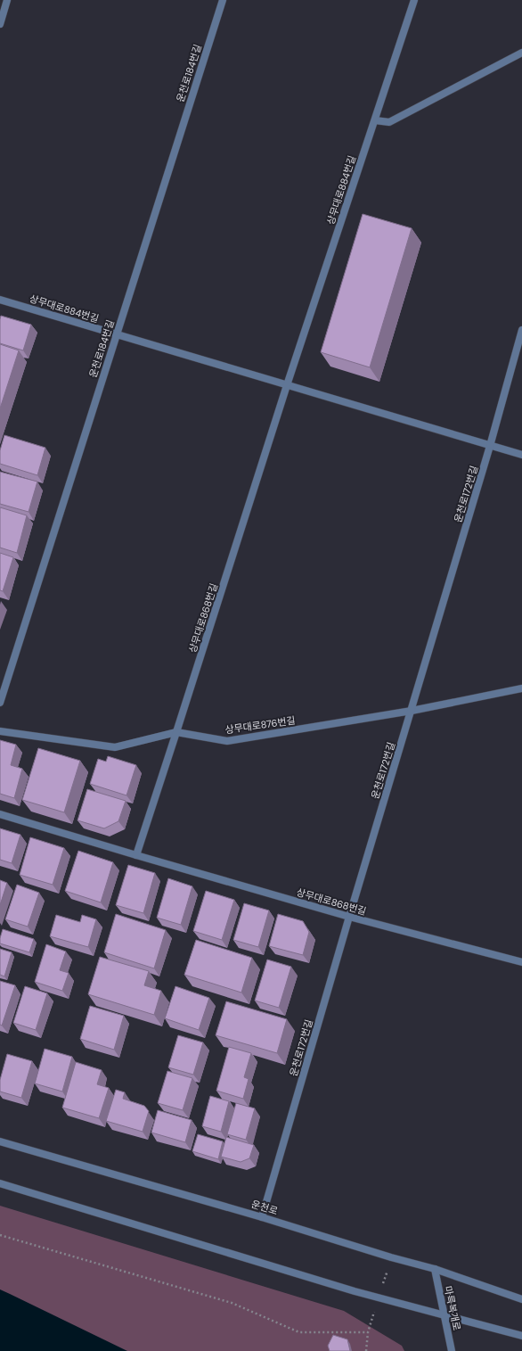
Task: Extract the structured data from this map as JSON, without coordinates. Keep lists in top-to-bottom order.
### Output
{
  "streets": {
    "street": [
      "운천로184번길",
      "상무대로884번길",
      "운천로172번길",
      "상무대로868번길",
      "상무대로876번길",
      "운천로",
      "마륵복개로"
    ]
  },
  "crossings": [
    ["운천로184번길", "상무대로884번길"],
    ["상무대로884번길", "운천로172번길"],
    ["상무대로884번길", "상무대로868번길"],
    ["운천로172번길", "상무대로868번길"],
    ["운천로172번길", "상무대로876번길"],
    ["운천로172번길", "운천로"],
    ["상무대로868번길", "상무대로876번길"],
    ["운천로", "마륵복개로"]
  ]
}
